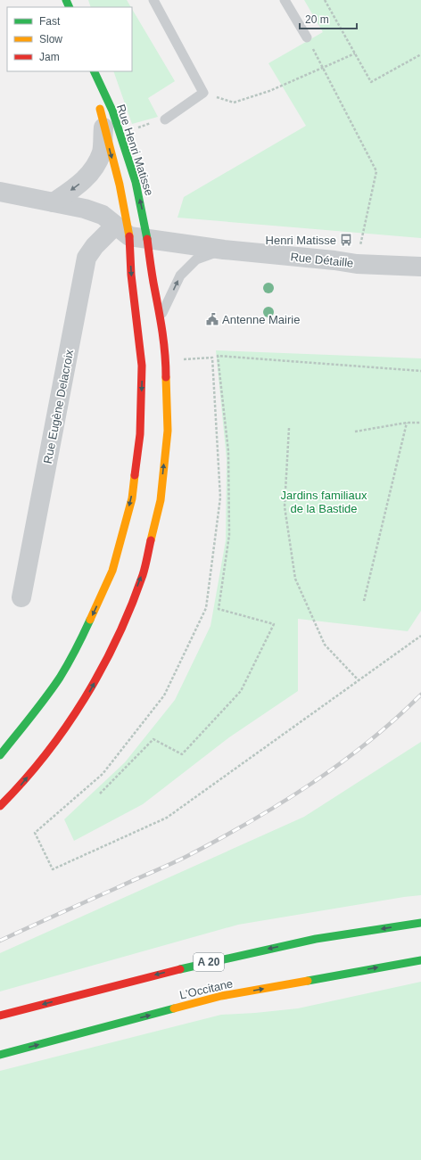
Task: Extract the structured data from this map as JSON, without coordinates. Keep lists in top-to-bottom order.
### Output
{
  "streets": {
    "main road": ["Rue Henri Matisse", "A 20", "L'Occitane"],
    "street": ["Rue Détaille", "Rue Eugène Delacroix"]
  },
  "crossings": [
    ["Rue Henri Matisse", "Rue Détaille"],
    ["Rue Henri Matisse", "Rue Eugène Delacroix"],
    ["Rue Détaille", "Rue Eugène Delacroix"]
  ],
  "parks": ["Jardins familiaux de la Bastide"],
  "places": {
    "bus stop": ["Henri Matisse"],
    "public building": ["Antenne Mairie"]
  },
  "legend": ["Fast", "Slow", "Jam"],
  "scale_bar": "20 m"
}
